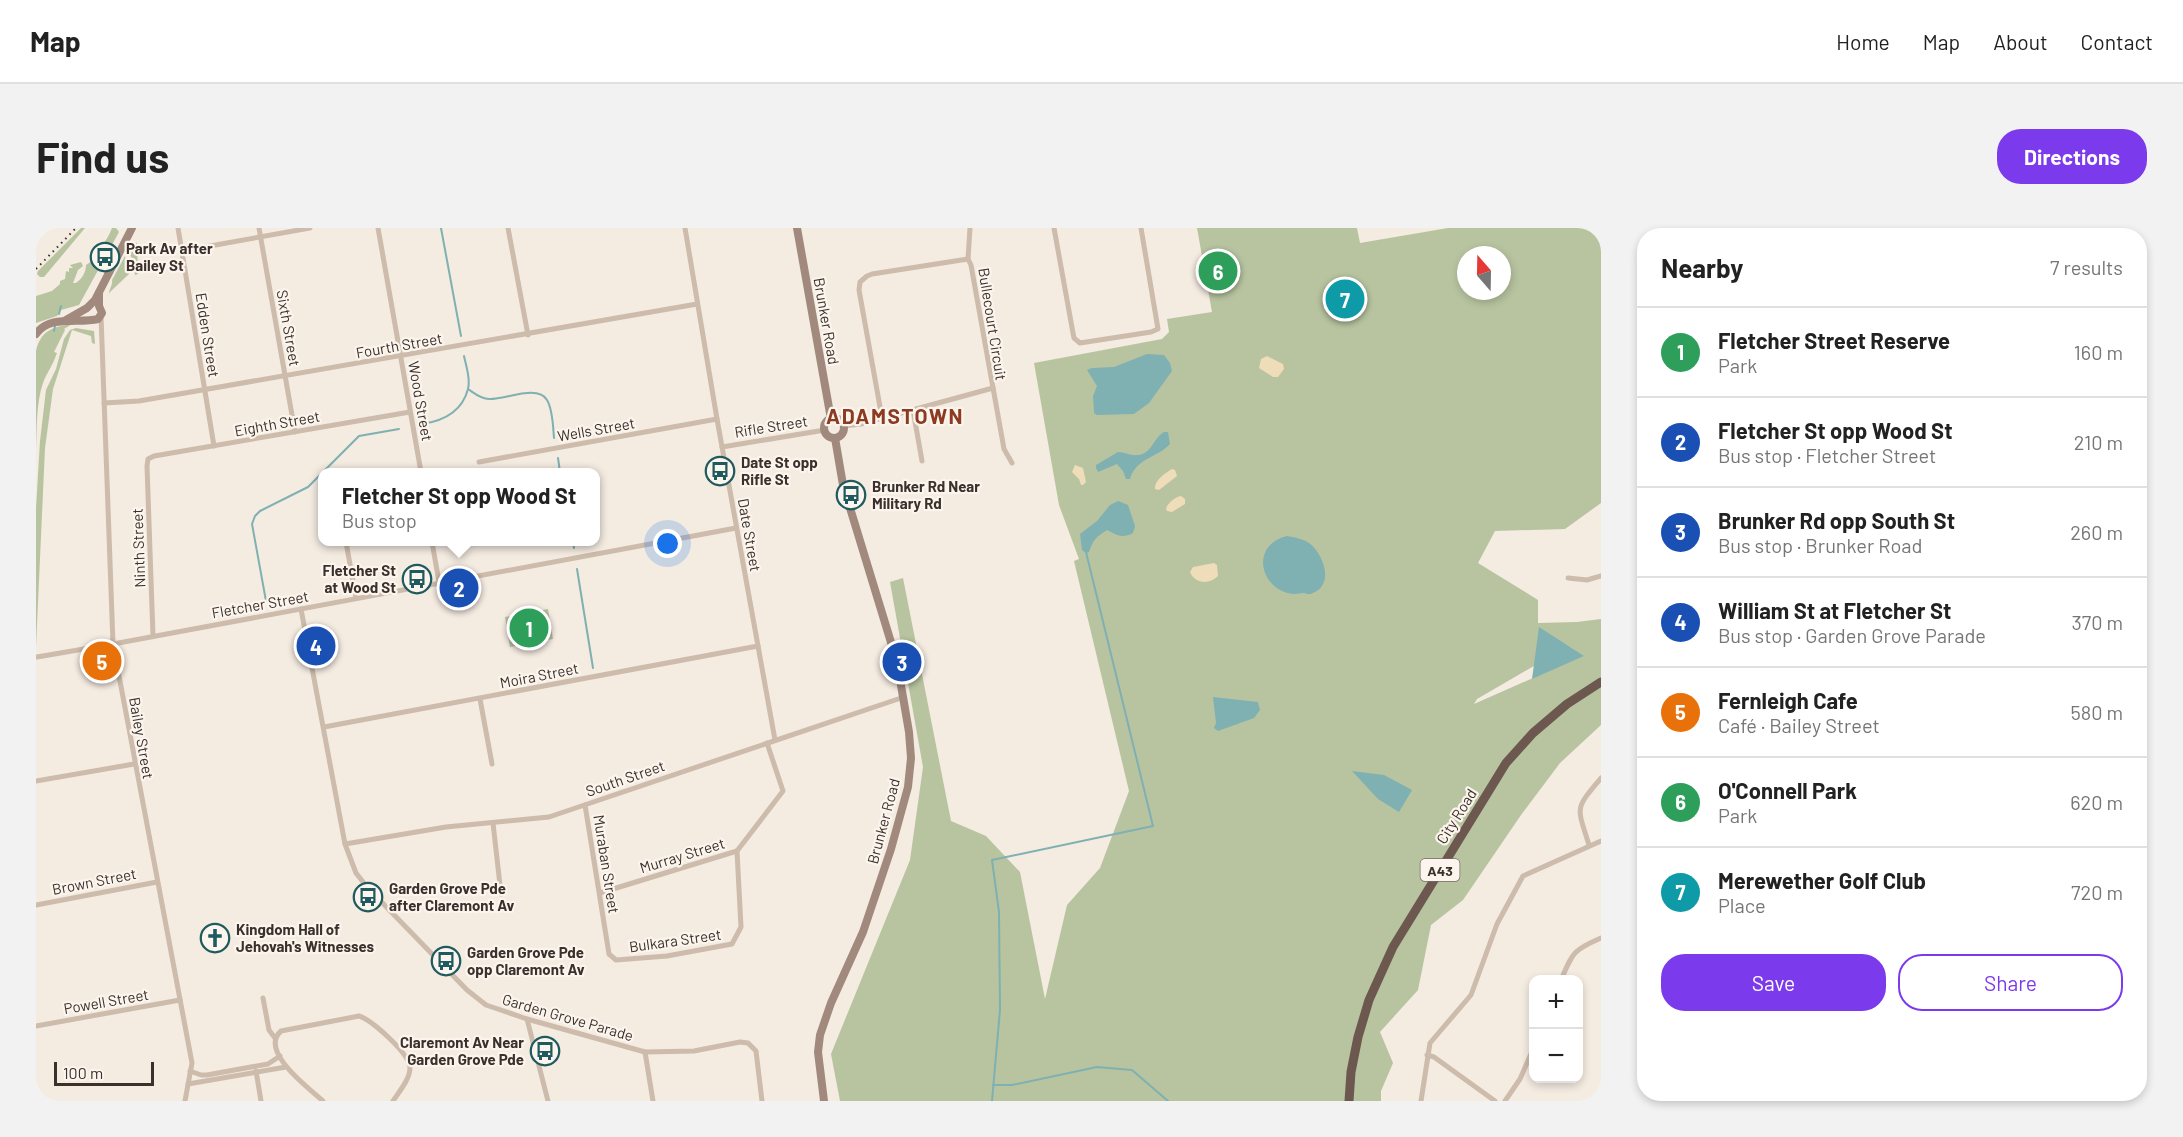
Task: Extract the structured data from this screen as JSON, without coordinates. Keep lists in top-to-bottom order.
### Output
{
  "streets": {
    "highway": ["City Road", "A43"],
    "main road": ["Brunker Road"],
    "street": [
      "Bullecourt Circuit",
      "Sixth Street",
      "Edden Street",
      "Fourth Street",
      "Wood Street",
      "Eighth Street",
      "Rifle Street",
      "Wells Street",
      "Date Street",
      "Ninth Street",
      "Fletcher Street",
      "Moira Street",
      "Bailey Street",
      "South Street",
      "Murray Street",
      "Muraban Street",
      "Brown Street",
      "Bulkara Street",
      "Powell Street",
      "Garden Grove Parade"
    ]
  },
  "crossings": [
    ["Brunker Road", "Bullecourt Circuit"],
    ["Brunker Road", "Rifle Street"],
    ["Brunker Road", "South Street"],
    ["Bullecourt Circuit", "Rifle Street"],
    ["Sixth Street", "Fourth Street"],
    ["Sixth Street", "Eighth Street"],
    ["Edden Street", "Fourth Street"],
    ["Edden Street", "Eighth Street"],
    ["Fourth Street", "Wood Street"],
    ["Fourth Street", "Date Street"],
    ["Fourth Street", "Bailey Street"],
    ["Wood Street", "Eighth Street"],
    ["Eighth Street", "Ninth Street"],
    ["Rifle Street", "Date Street"],
    ["Wells Street", "Date Street"],
    ["Date Street", "Fletcher Street"],
    ["Date Street", "Moira Street"],
    ["Date Street", "South Street"],
    ["Ninth Street", "Fletcher Street"],
    ["Fletcher Street", "Bailey Street"],
    ["Fletcher Street", "Garden Grove Parade"],
    ["Moira Street", "Garden Grove Parade"],
    ["Bailey Street", "Brown Street"],
    ["Bailey Street", "Powell Street"],
    ["South Street", "Muraban Street"],
    ["South Street", "Garden Grove Parade"],
    ["Murray Street", "Muraban Street"],
    ["Murray Street", "Bulkara Street"],
    ["Muraban Street", "Bulkara Street"]
  ],
  "districts": ["ADAMSTOWN"],
  "places": {
    "bus stop": [
      "Park Av after Bailey St",
      "Date St opp Rifle St",
      "Brunker Rd Near Military Rd",
      "Fletcher St at Wood St",
      "Garden Grove Pde after Claremont Av",
      "Garden Grove Pde opp Claremont Av",
      "Claremont Av Near Garden Grove Pde"
    ],
    "church": ["Kingdom Hall of Jehovah's Witnesses"]
  },
  "scale_bar": "100 m",
  "north": "top",
  "page": {
    "header": "Map",
    "nav": [
      "Home",
      "Map",
      "About",
      "Contact"
    ],
    "buttons": [
      "Directions",
      ["Save", "Share"]
    ],
    "title": "Find us",
    "heading": ["Nearby", "7 results"],
    "pins": [
      "6",
      "7",
      "2",
      "1",
      "4",
      "5",
      "3"
    ],
    "list": [
      {
        "mark": "1",
        "name": "Fletcher Street Reserve",
        "note": "Park",
        "value": "160 m"
      },
      {
        "mark": "2",
        "name": "Fletcher St opp Wood St",
        "note": "Bus stop · Fletcher Street",
        "value": "210 m"
      },
      {
        "mark": "3",
        "name": "Brunker Rd opp South St",
        "note": "Bus stop · Brunker Road",
        "value": "260 m"
      },
      {
        "mark": "4",
        "name": "William St at Fletcher St",
        "note": "Bus stop · Garden Grove Parade",
        "value": "370 m"
      },
      {
        "mark": "5",
        "name": "Fernleigh Cafe",
        "note": "Café · Bailey Street",
        "value": "580 m"
      },
      {
        "mark": "6",
        "name": "O'Connell Park",
        "note": "Park",
        "value": "620 m"
      },
      {
        "mark": "7",
        "name": "Merewether Golf Club",
        "note": "Place",
        "value": "720 m"
      }
    ],
    "popup": ["Fletcher St opp Wood St", "Bus stop"],
    "map_buttons": ["+", "−"],
    "scale": "100 m"
  }
}
